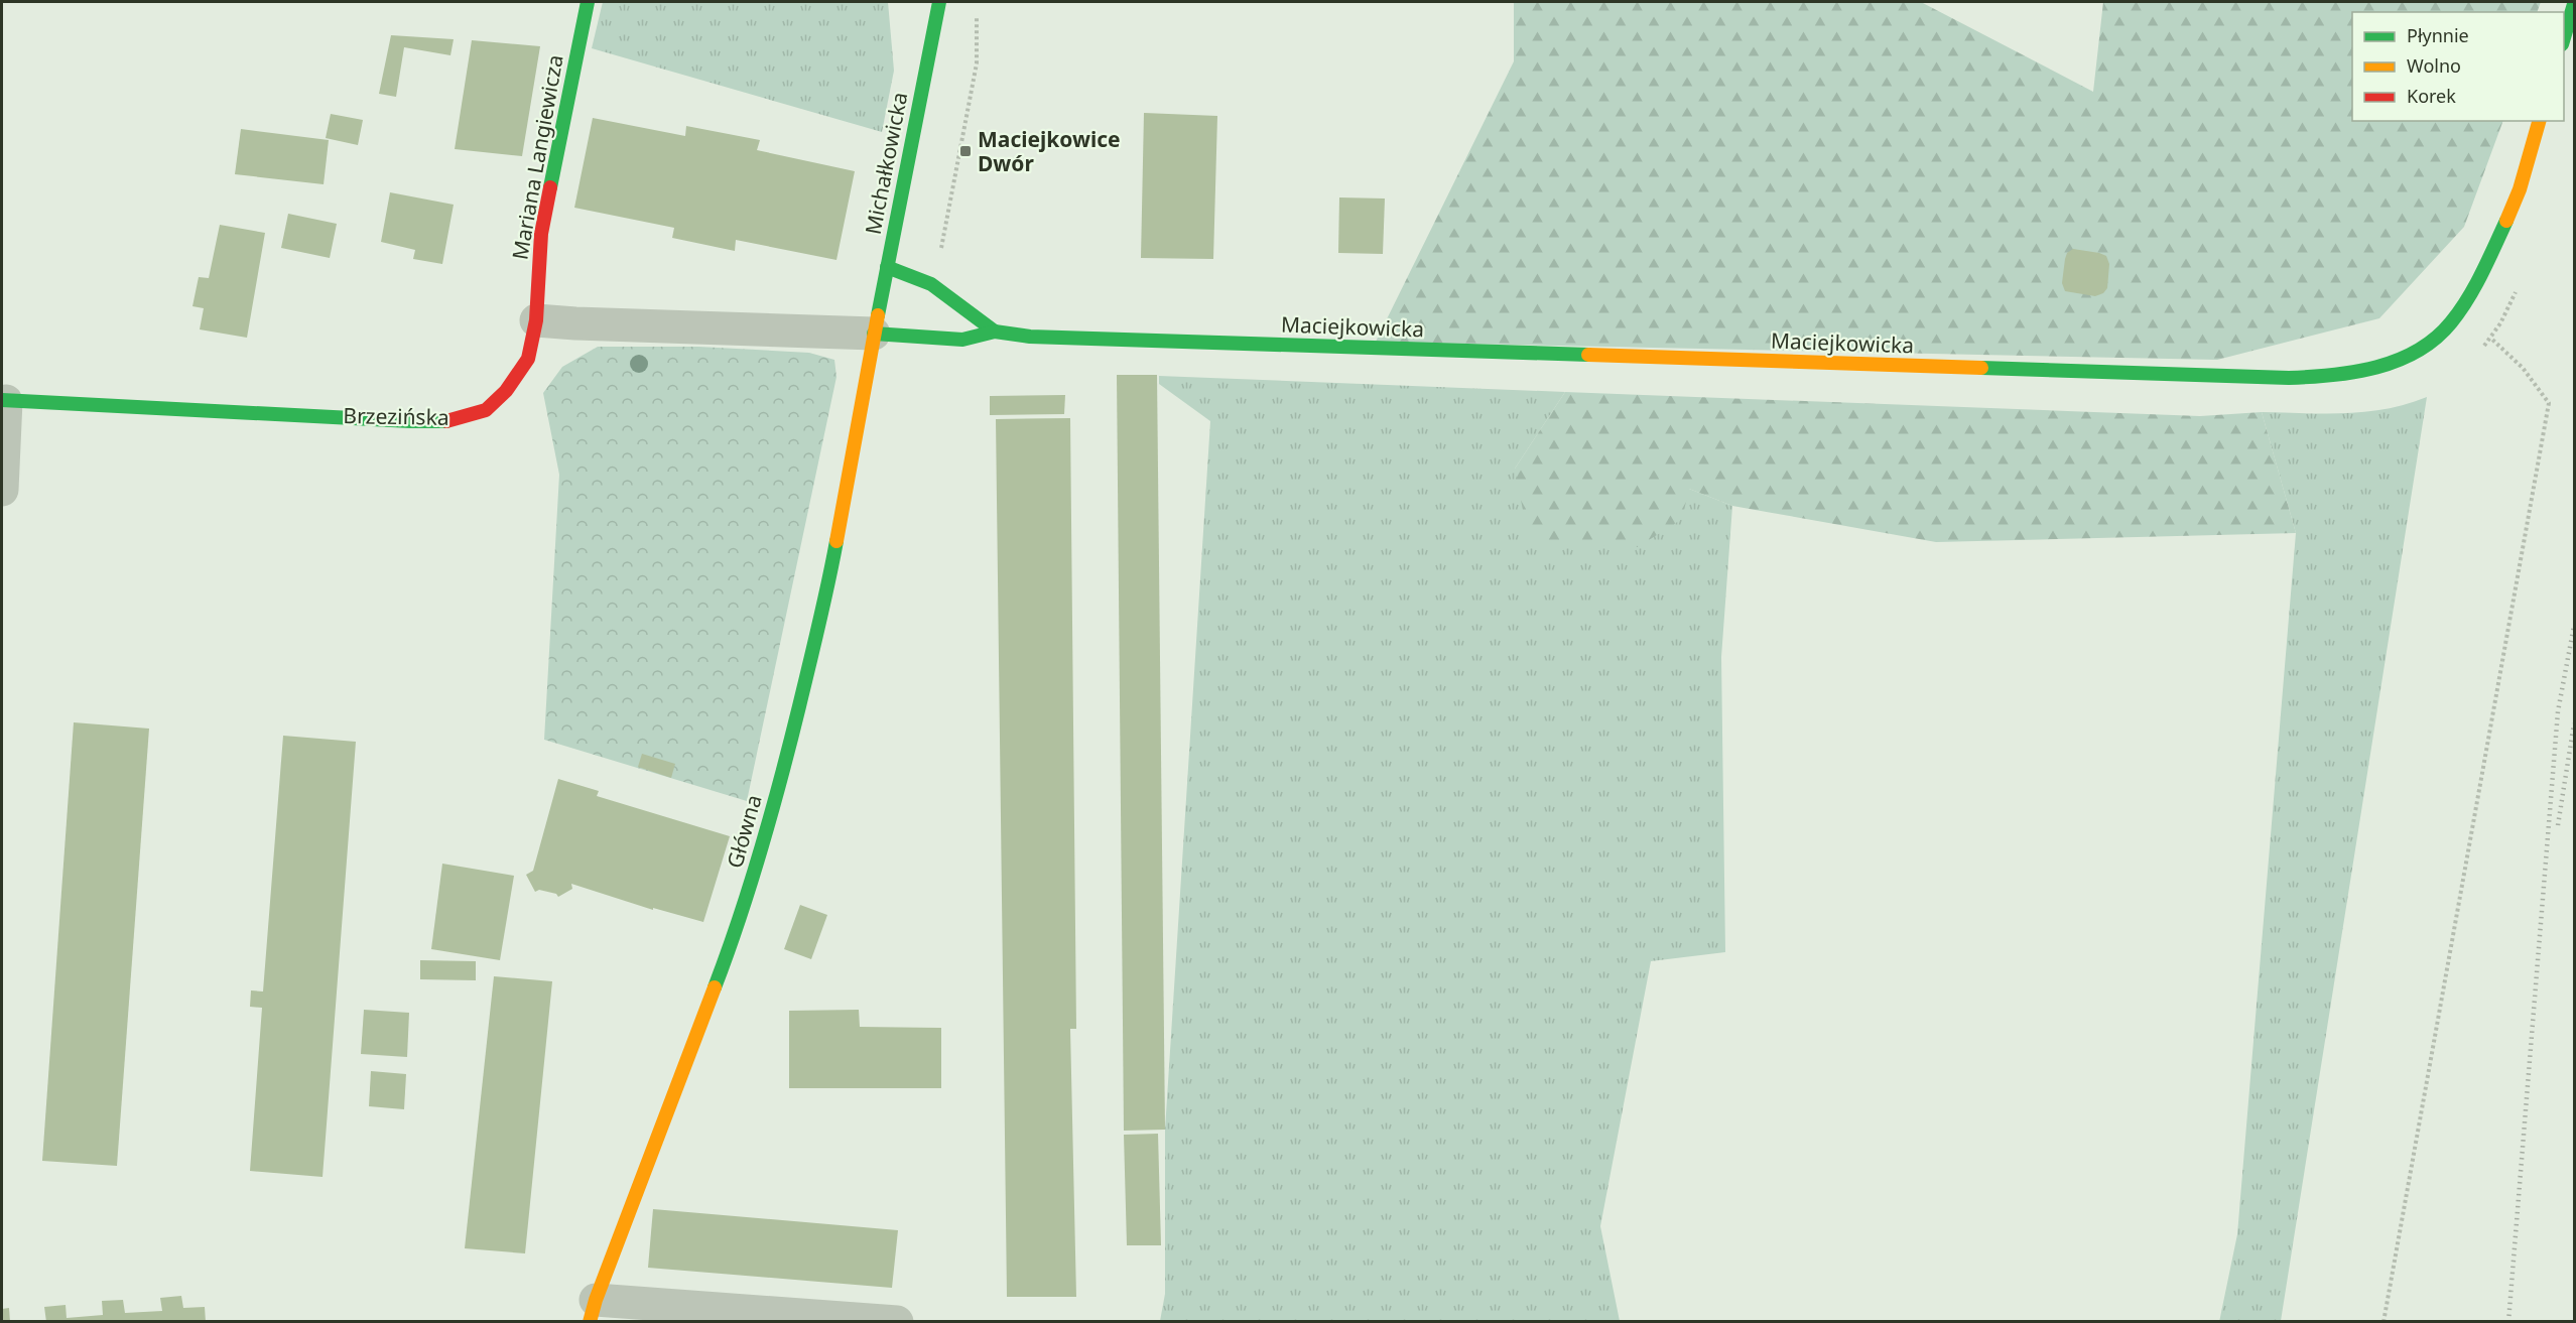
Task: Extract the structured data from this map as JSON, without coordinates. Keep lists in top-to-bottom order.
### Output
{
  "streets": {
    "street": [
      "Mariana Langiewicza",
      "Michałkowicka",
      "Maciejkowicka",
      "Brzezińska",
      "Główna"
    ]
  },
  "crossings": [
    ["Mariana Langiewicza", "Brzezińska"],
    ["Michałkowicka", "Maciejkowicka"],
    ["Michałkowicka", "Główna"],
    ["Maciejkowicka", "Główna"]
  ],
  "places": {
    "transit": ["Maciejkowice Dwór"]
  },
  "legend": ["Płynnie", "Wolno", "Korek"]
}
